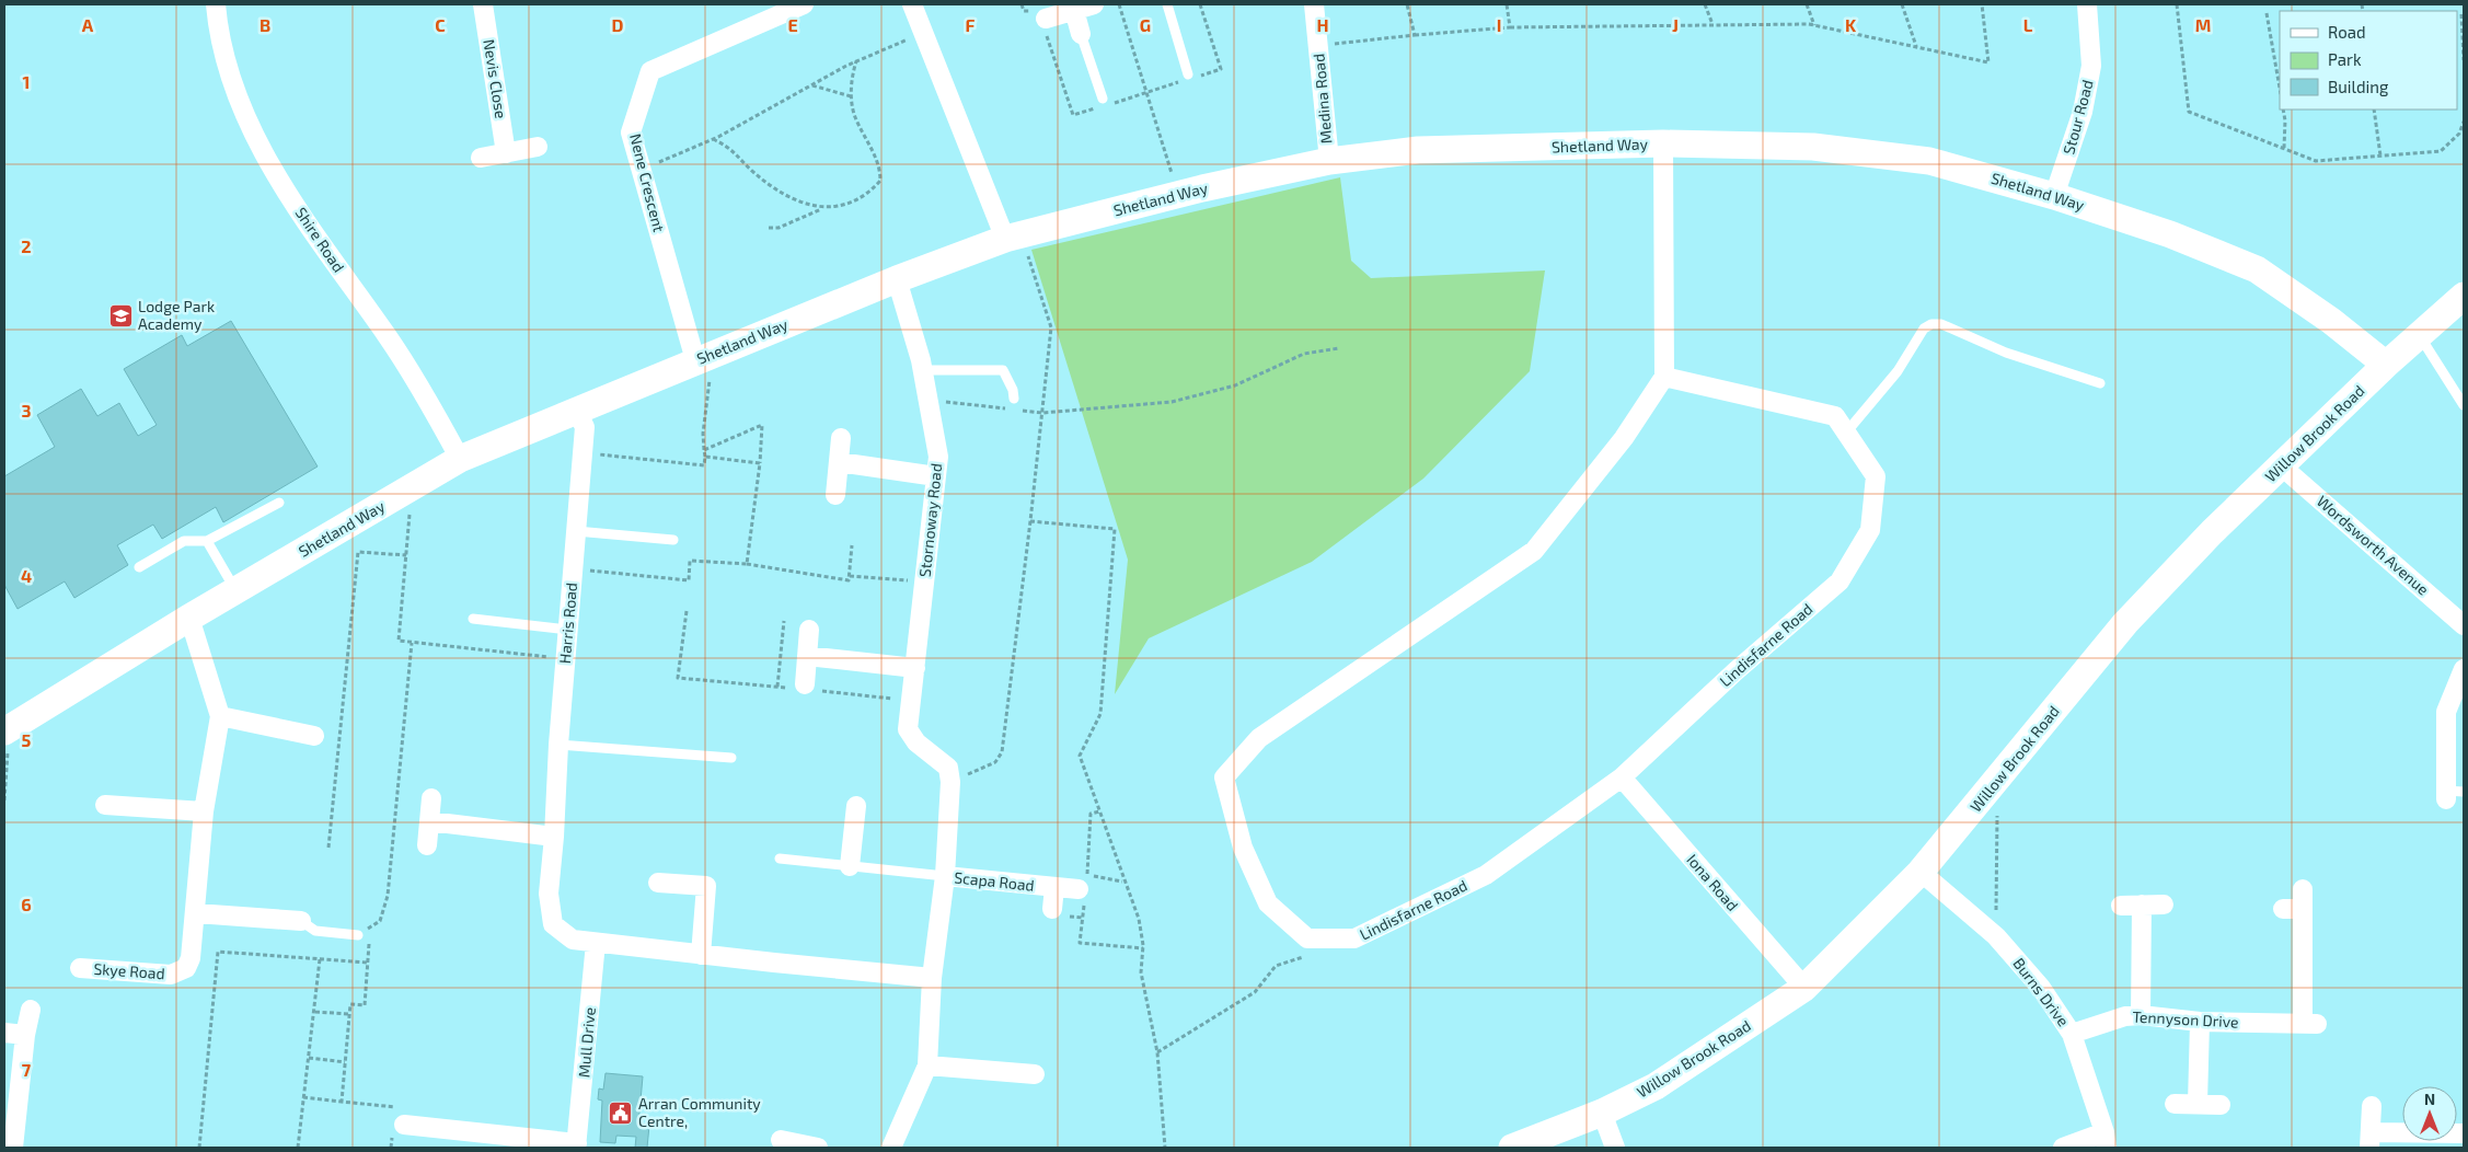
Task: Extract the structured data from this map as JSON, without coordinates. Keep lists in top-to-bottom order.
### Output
{
  "streets": {
    "street": [
      "Nevis Close",
      "Medina Road",
      "Stour Road",
      "Shetland Way",
      "Nene Crescent",
      "Shire Road",
      "Willow Brook Road",
      "Stornoway Road",
      "Wordsworth Avenue",
      "Harris Road",
      "Lindisfarne Road",
      "Scapa Road",
      "Iona Road",
      "Skye Road",
      "Burns Drive",
      "Tennyson Drive",
      "Mull Drive"
    ]
  },
  "crossings": [
    ["Medina Road", "Shetland Way"],
    ["Stour Road", "Shetland Way"],
    ["Shetland Way", "Nene Crescent"],
    ["Shetland Way", "Shire Road"],
    ["Shetland Way", "Willow Brook Road"],
    ["Shetland Way", "Stornoway Road"],
    ["Shetland Way", "Harris Road"],
    ["Shetland Way", "Skye Road"],
    ["Willow Brook Road", "Wordsworth Avenue"],
    ["Willow Brook Road", "Iona Road"],
    ["Willow Brook Road", "Burns Drive"],
    ["Harris Road", "Scapa Road"],
    ["Harris Road", "Mull Drive"],
    ["Lindisfarne Road", "Iona Road"],
    ["Burns Drive", "Tennyson Drive"]
  ],
  "places": {
    "school or university": ["Lodge Park Academy"],
    "public building": ["Arran Community Centre,"]
  },
  "legend": ["Road", "Park", "Building"],
  "north": "top",
  "grid": {
    "columns": [
      "A",
      "B",
      "C",
      "D",
      "E",
      "F",
      "G",
      "H",
      "I",
      "J",
      "K",
      "L",
      "M"
    ],
    "rows": [
      "1",
      "2",
      "3",
      "4",
      "5",
      "6",
      "7"
    ]
  }
}
